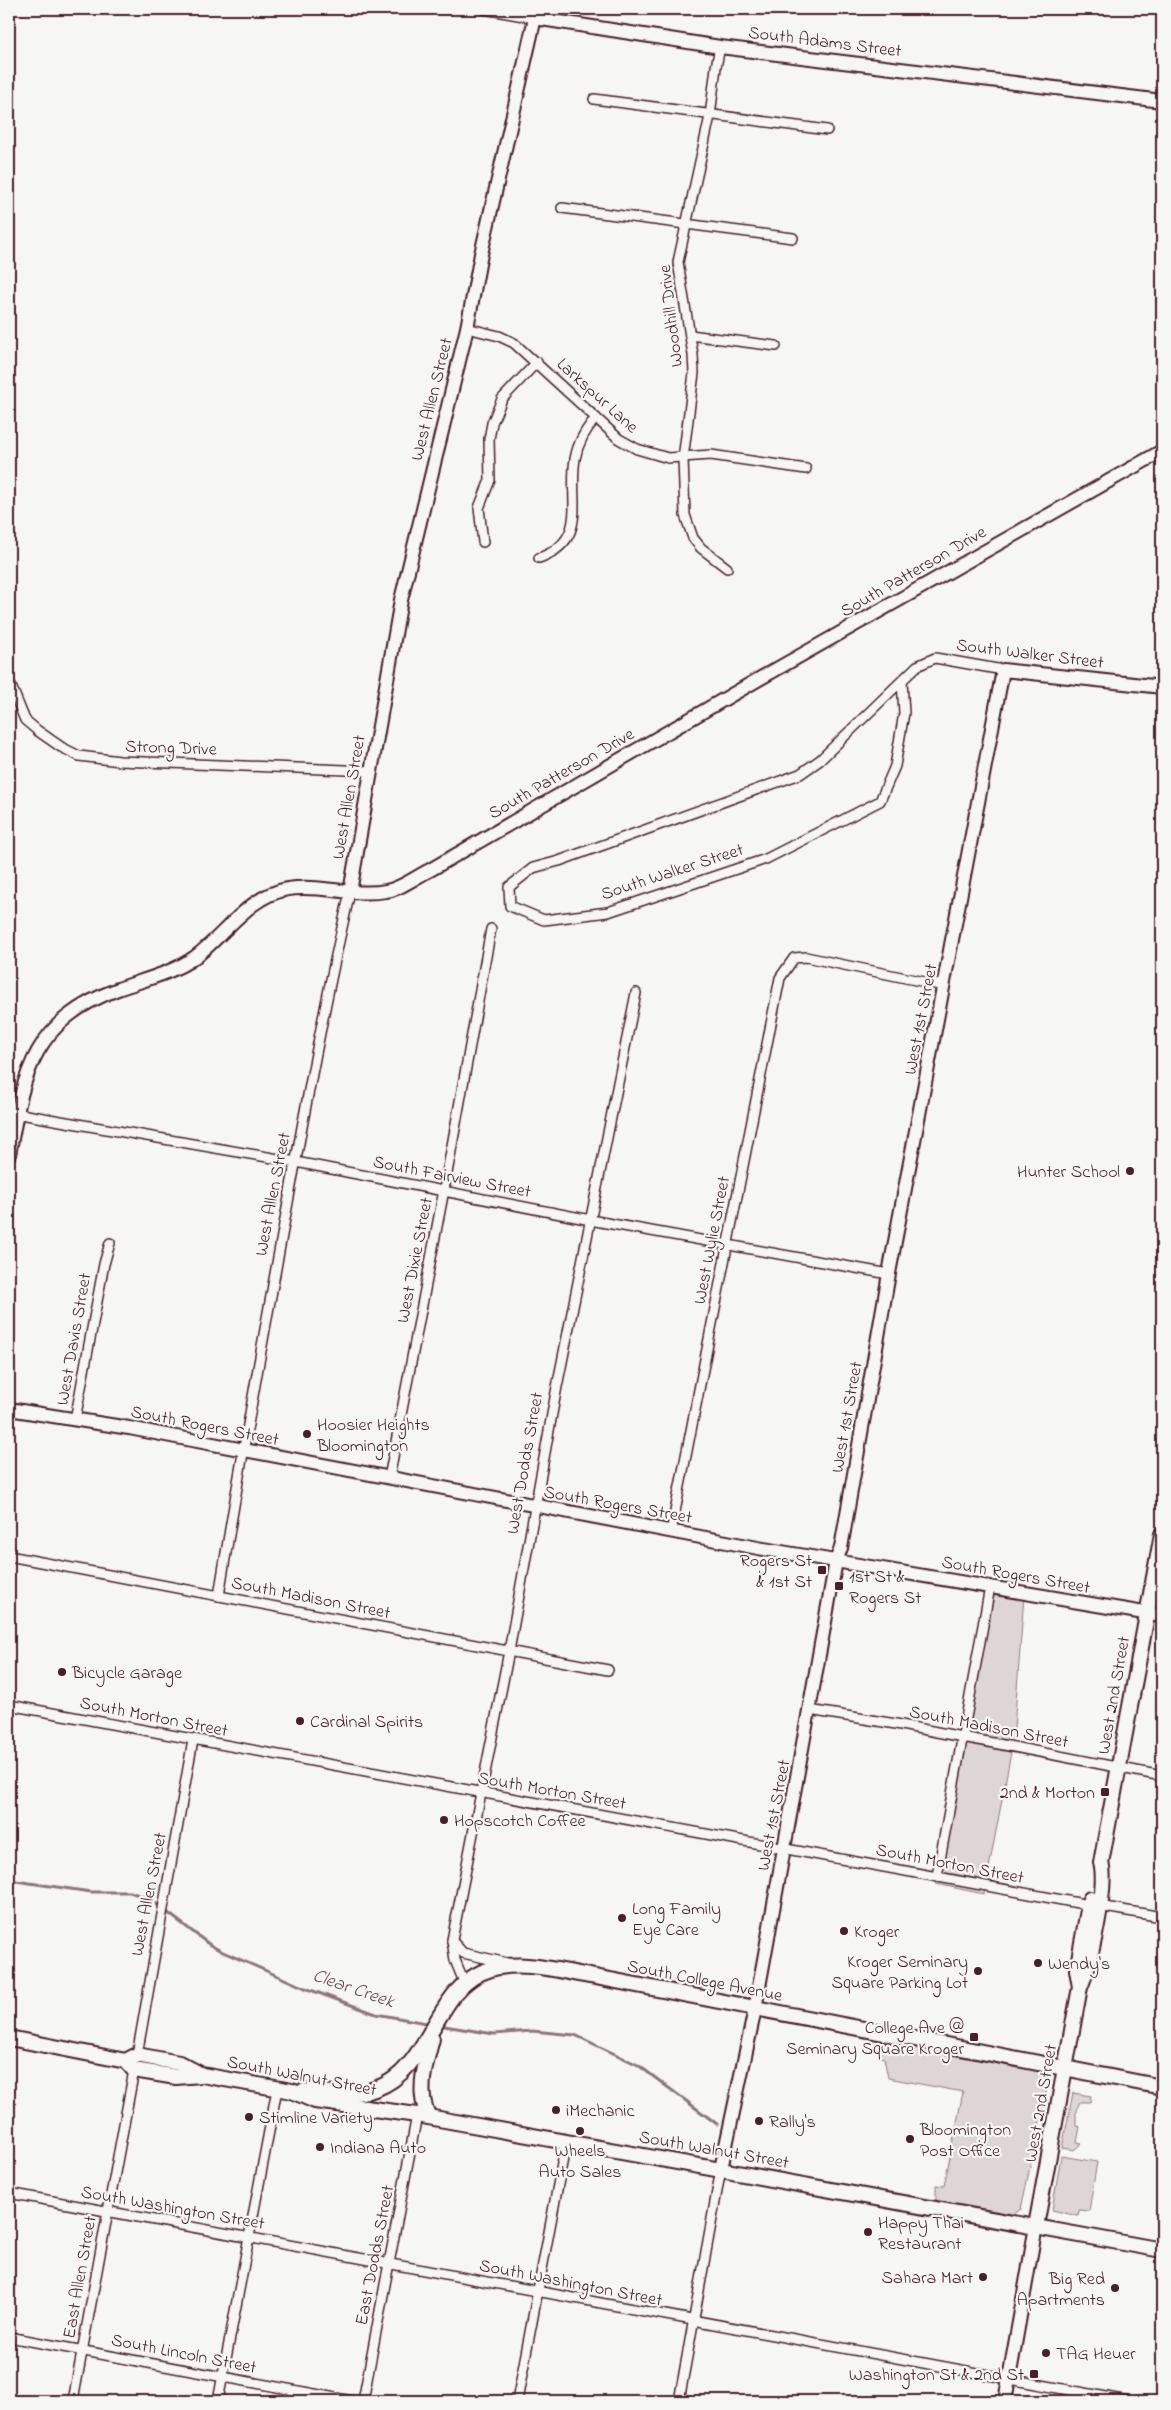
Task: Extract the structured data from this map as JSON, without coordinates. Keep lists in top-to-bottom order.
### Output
{
  "streets": {
    "main road": ["West 2nd Street", "South College Avenue", "South Walnut Street"],
    "street": [
      "South Adams Street",
      "Woodhill Drive",
      "Larkspur Lane",
      "West Allen Street",
      "South Patterson Drive",
      "South Walker Street",
      "Strong Drive",
      "West 1st Street",
      "South Fairview Street",
      "West Wylie Street",
      "West Dixie Street",
      "West Davis Street",
      "South Rogers Street",
      "West Dodds Street",
      "South Madison Street",
      "South Morton Street",
      "South Washington Street",
      "East Dodds Street",
      "East Allen Street",
      "South Lincoln Street"
    ]
  },
  "crossings": [
    ["South Adams Street", "Woodhill Drive"],
    ["South Adams Street", "West Allen Street"],
    ["Woodhill Drive", "Larkspur Lane"],
    ["Larkspur Lane", "West Allen Street"],
    ["West Allen Street", "South Patterson Drive"],
    ["West Allen Street", "Strong Drive"],
    ["West Allen Street", "South Fairview Street"],
    ["West Allen Street", "South Rogers Street"],
    ["West Allen Street", "South Madison Street"],
    ["West Allen Street", "South Morton Street"],
    ["West Allen Street", "South Walnut Street"],
    ["West Allen Street", "East Allen Street"],
    ["South Patterson Drive", "South Fairview Street"],
    ["South Walker Street", "West 1st Street"],
    ["West 1st Street", "South Fairview Street"],
    ["West 1st Street", "West Wylie Street"],
    ["West 1st Street", "South Rogers Street"],
    ["West 1st Street", "South Madison Street"],
    ["West 1st Street", "South Morton Street"],
    ["West 1st Street", "South College Avenue"],
    ["West 1st Street", "South Walnut Street"],
    ["South Fairview Street", "West Wylie Street"],
    ["South Fairview Street", "West Dixie Street"],
    ["South Fairview Street", "West Dodds Street"],
    ["West Wylie Street", "South Rogers Street"],
    ["West Dixie Street", "South Rogers Street"],
    ["West Davis Street", "South Rogers Street"],
    ["South Rogers Street", "West Dodds Street"],
    ["South Rogers Street", "West 2nd Street"],
    ["West Dodds Street", "South Madison Street"],
    ["West Dodds Street", "South Morton Street"],
    ["West Dodds Street", "South College Avenue"],
    ["South Madison Street", "West 2nd Street"],
    ["West 2nd Street", "South Morton Street"],
    ["West 2nd Street", "South College Avenue"],
    ["West 2nd Street", "South Walnut Street"],
    ["South Walnut Street", "East Dodds Street"],
    ["South Walnut Street", "East Allen Street"],
    ["South Washington Street", "East Dodds Street"],
    ["South Washington Street", "East Allen Street"],
    ["East Allen Street", "South Lincoln Street"]
  ],
  "water": ["Clear Creek"],
  "places": {
    "other": [
      "Hunter School",
      "Hoosier Heights Bloomington",
      "Bicycle Garage",
      "Cardinal Spirits",
      "Hopscotch Coffee",
      "Long Family Eye Care",
      "Kroger",
      "Wendy's",
      "Kroger Seminary Square Parking Lot",
      "iMechanic",
      "Stimline Variety",
      "Rally's",
      "Wheels Auto Sales",
      "Bloomington Post Office",
      "Indiana Auto",
      "Happy Thai Restaurant",
      "Sahara Mart",
      "Big Red Apartments",
      "TAG Heuer"
    ],
    "transit": [
      "Rogers St & 1st St",
      "1st St & Rogers St",
      "2nd & Morton",
      "College Ave @ Seminary Square Kroger",
      "Washington St & 2nd St"
    ]
  }
}
